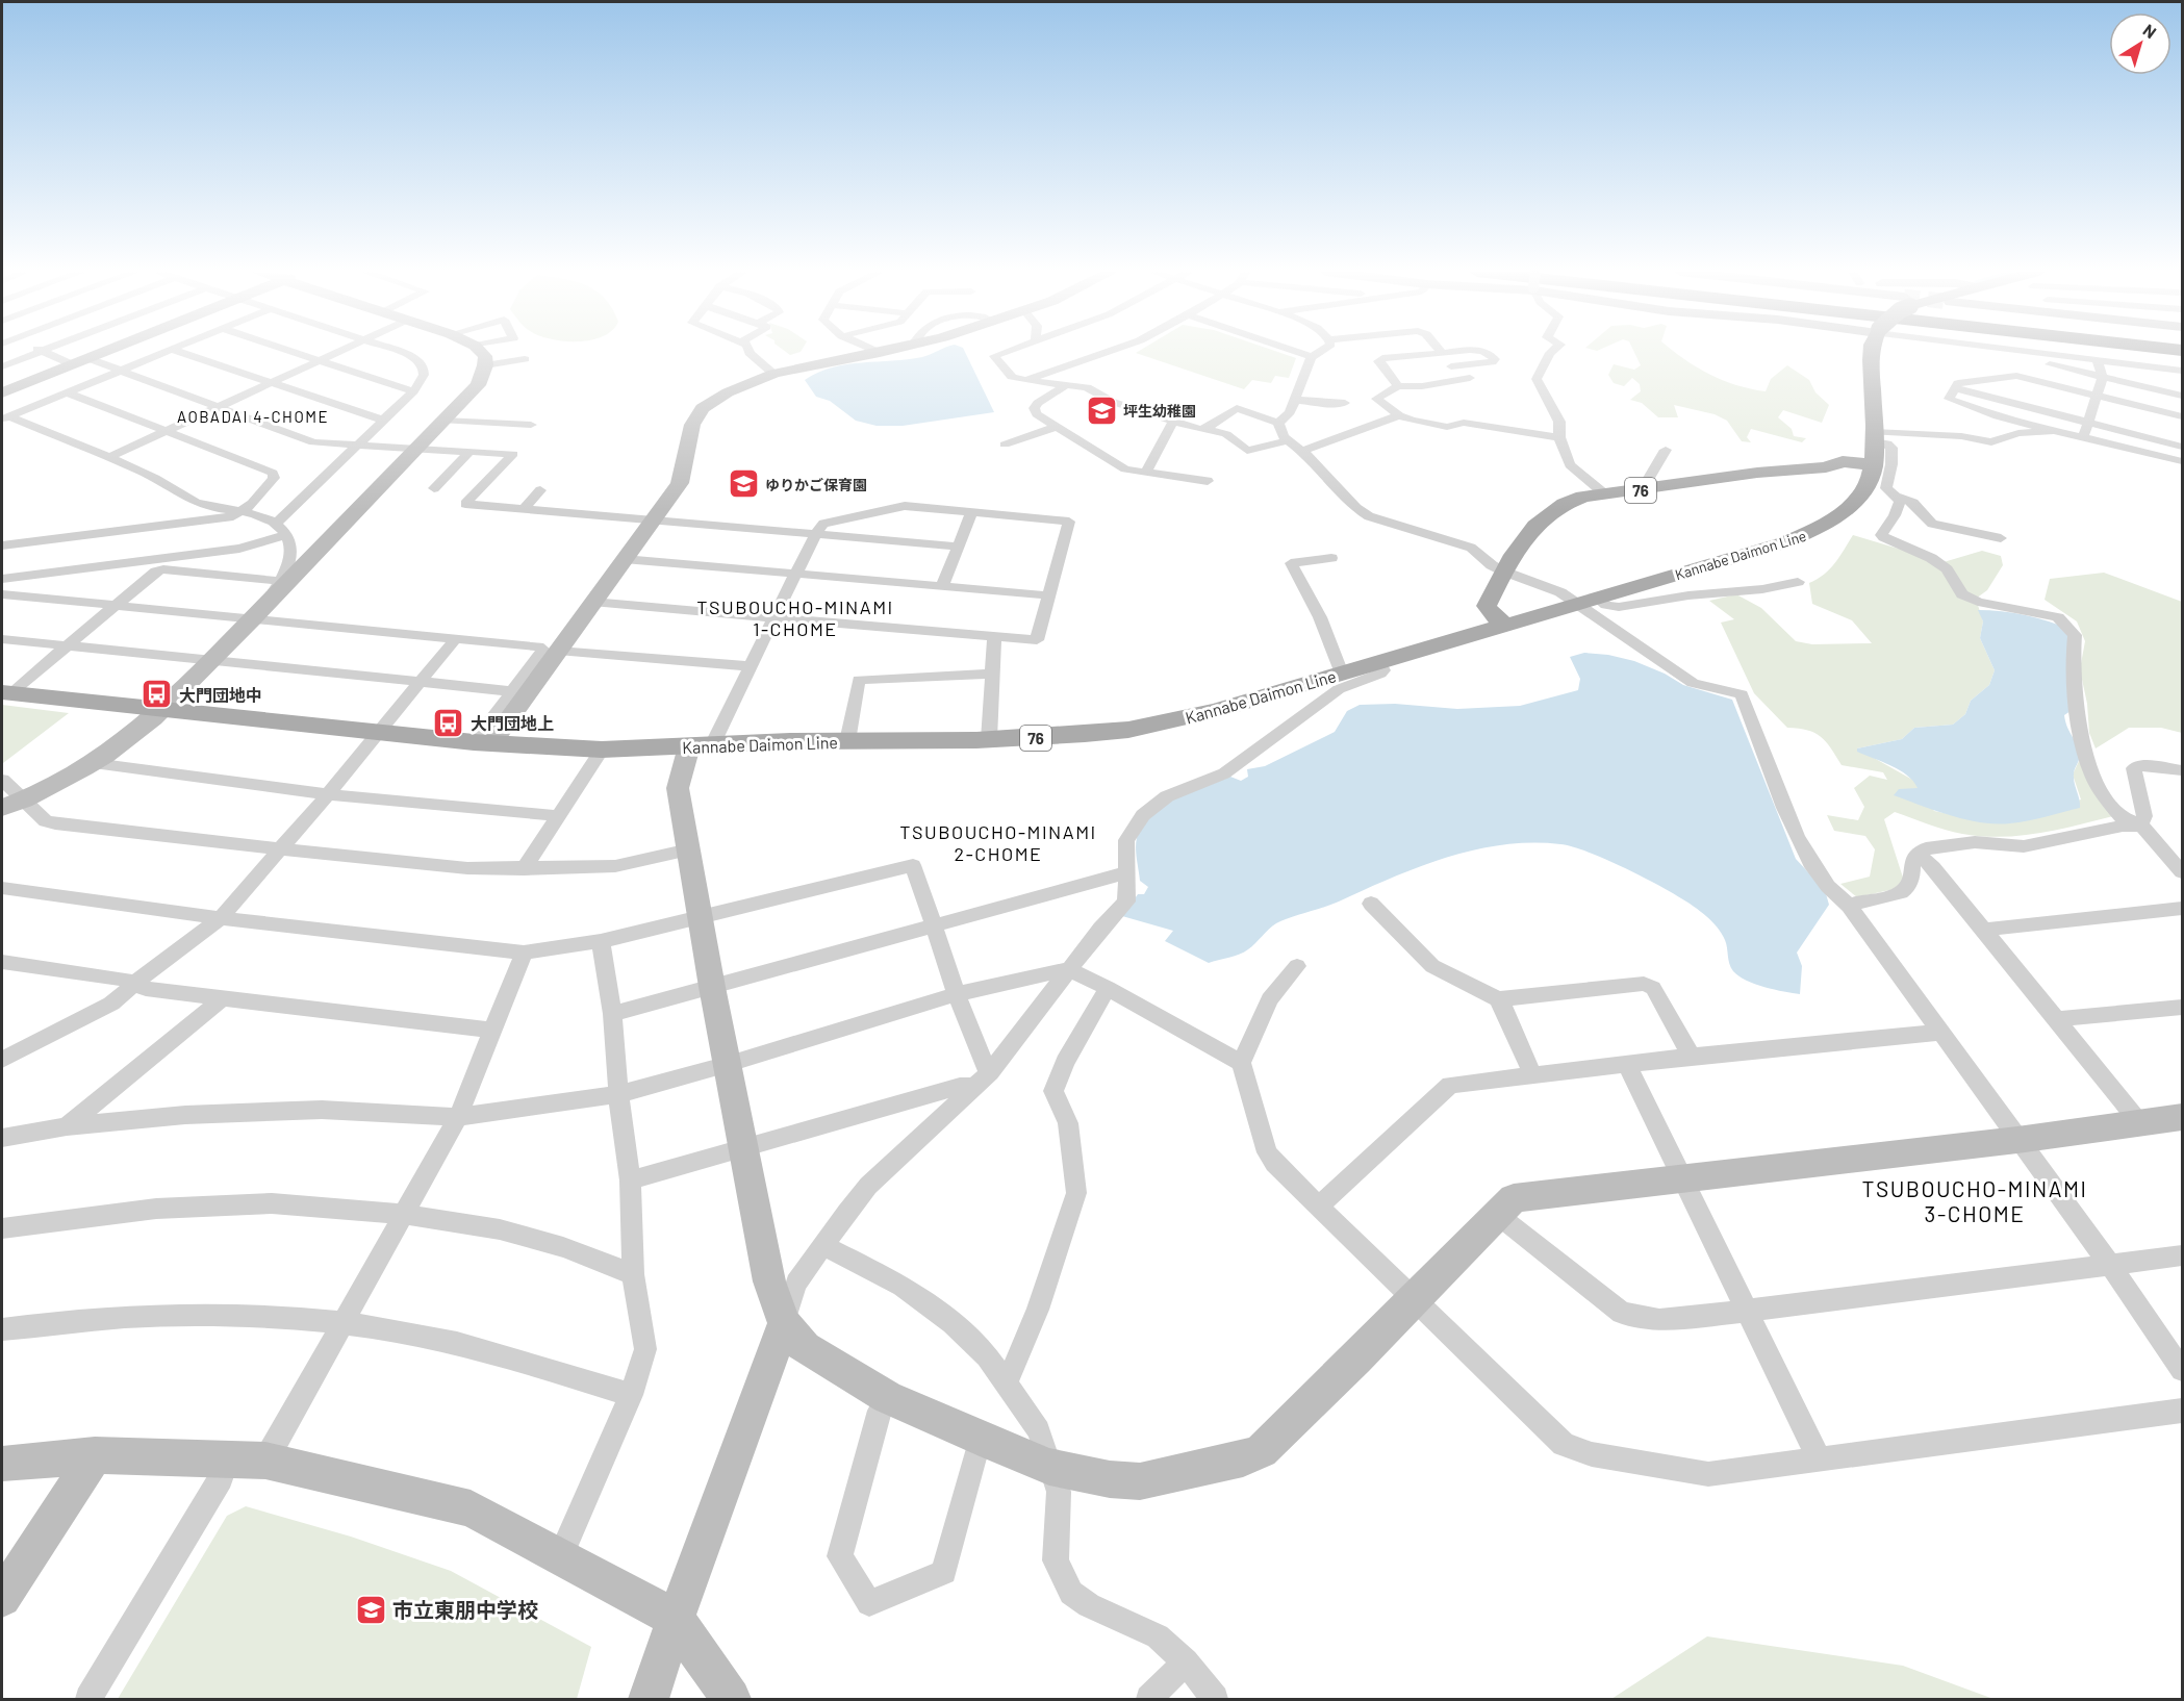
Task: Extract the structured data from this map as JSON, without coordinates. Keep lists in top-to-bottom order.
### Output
{
  "streets": {
    "main road": ["76", "Kannabe Daimon Line"]
  },
  "crossings": [
    ["76", "Kannabe Daimon Line"]
  ],
  "districts": [
    "AOBADAI 4-CHOME",
    "TSUBOUCHO-MINAMI 1-CHOME",
    "TSUBOUCHO-MINAMI 2-CHOME",
    "TSUBOUCHO-MINAMI 3-CHOME"
  ],
  "places": {
    "school or university": ["坪生幼稚園", "ゆりかご保育園", "市立東朋中学校"],
    "bus stop": ["大門団地中", "大門団地上"]
  },
  "north": "top right"
}
